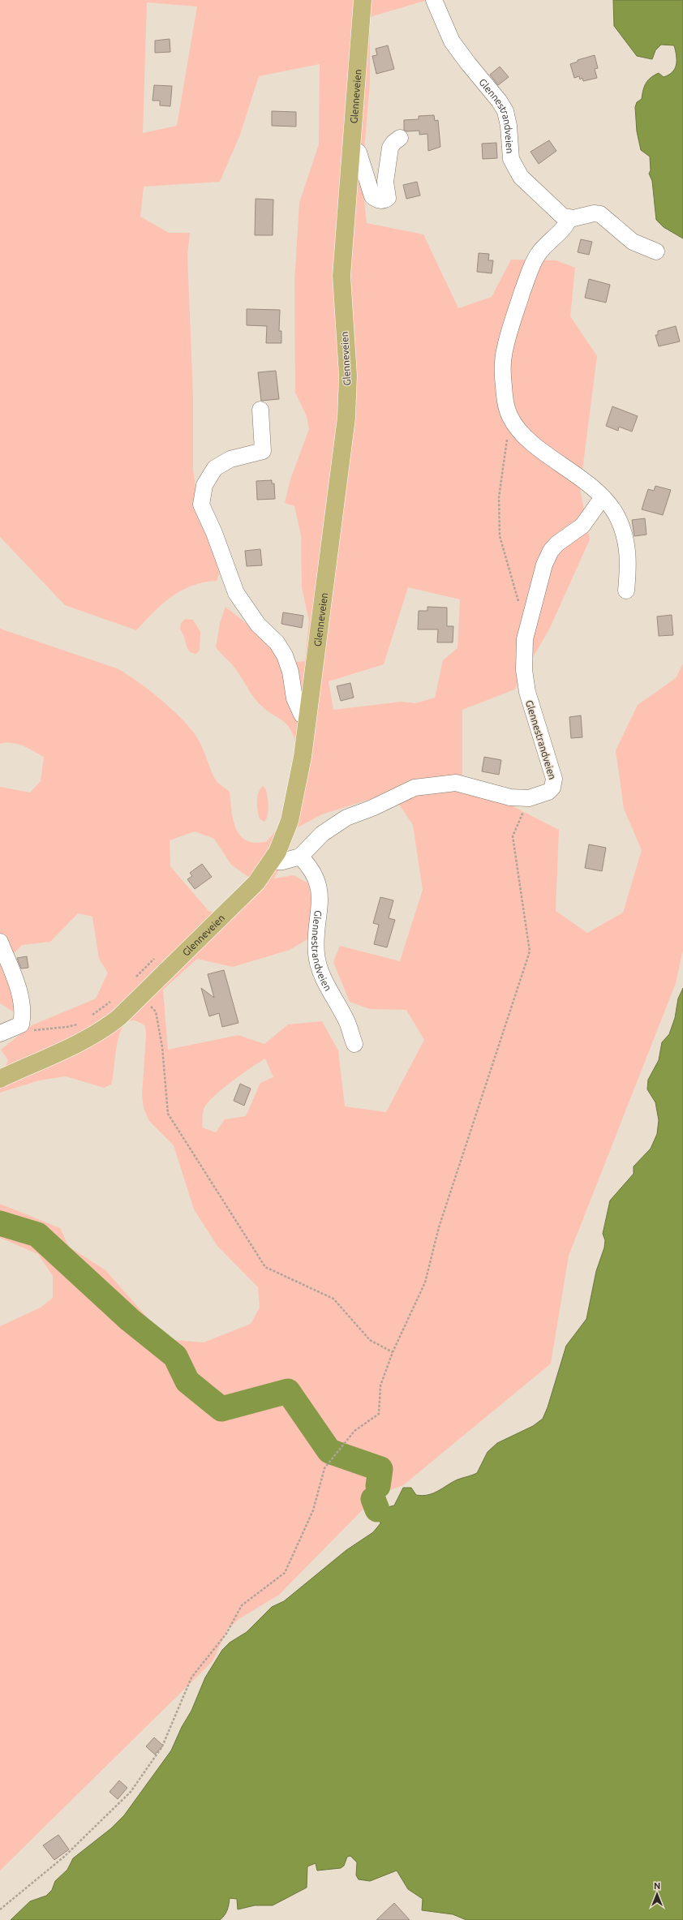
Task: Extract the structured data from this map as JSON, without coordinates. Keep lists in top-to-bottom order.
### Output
{
  "streets": {
    "main road": ["Glenneveien"],
    "street": ["Glennestrandveien"]
  },
  "north": "top"
}
